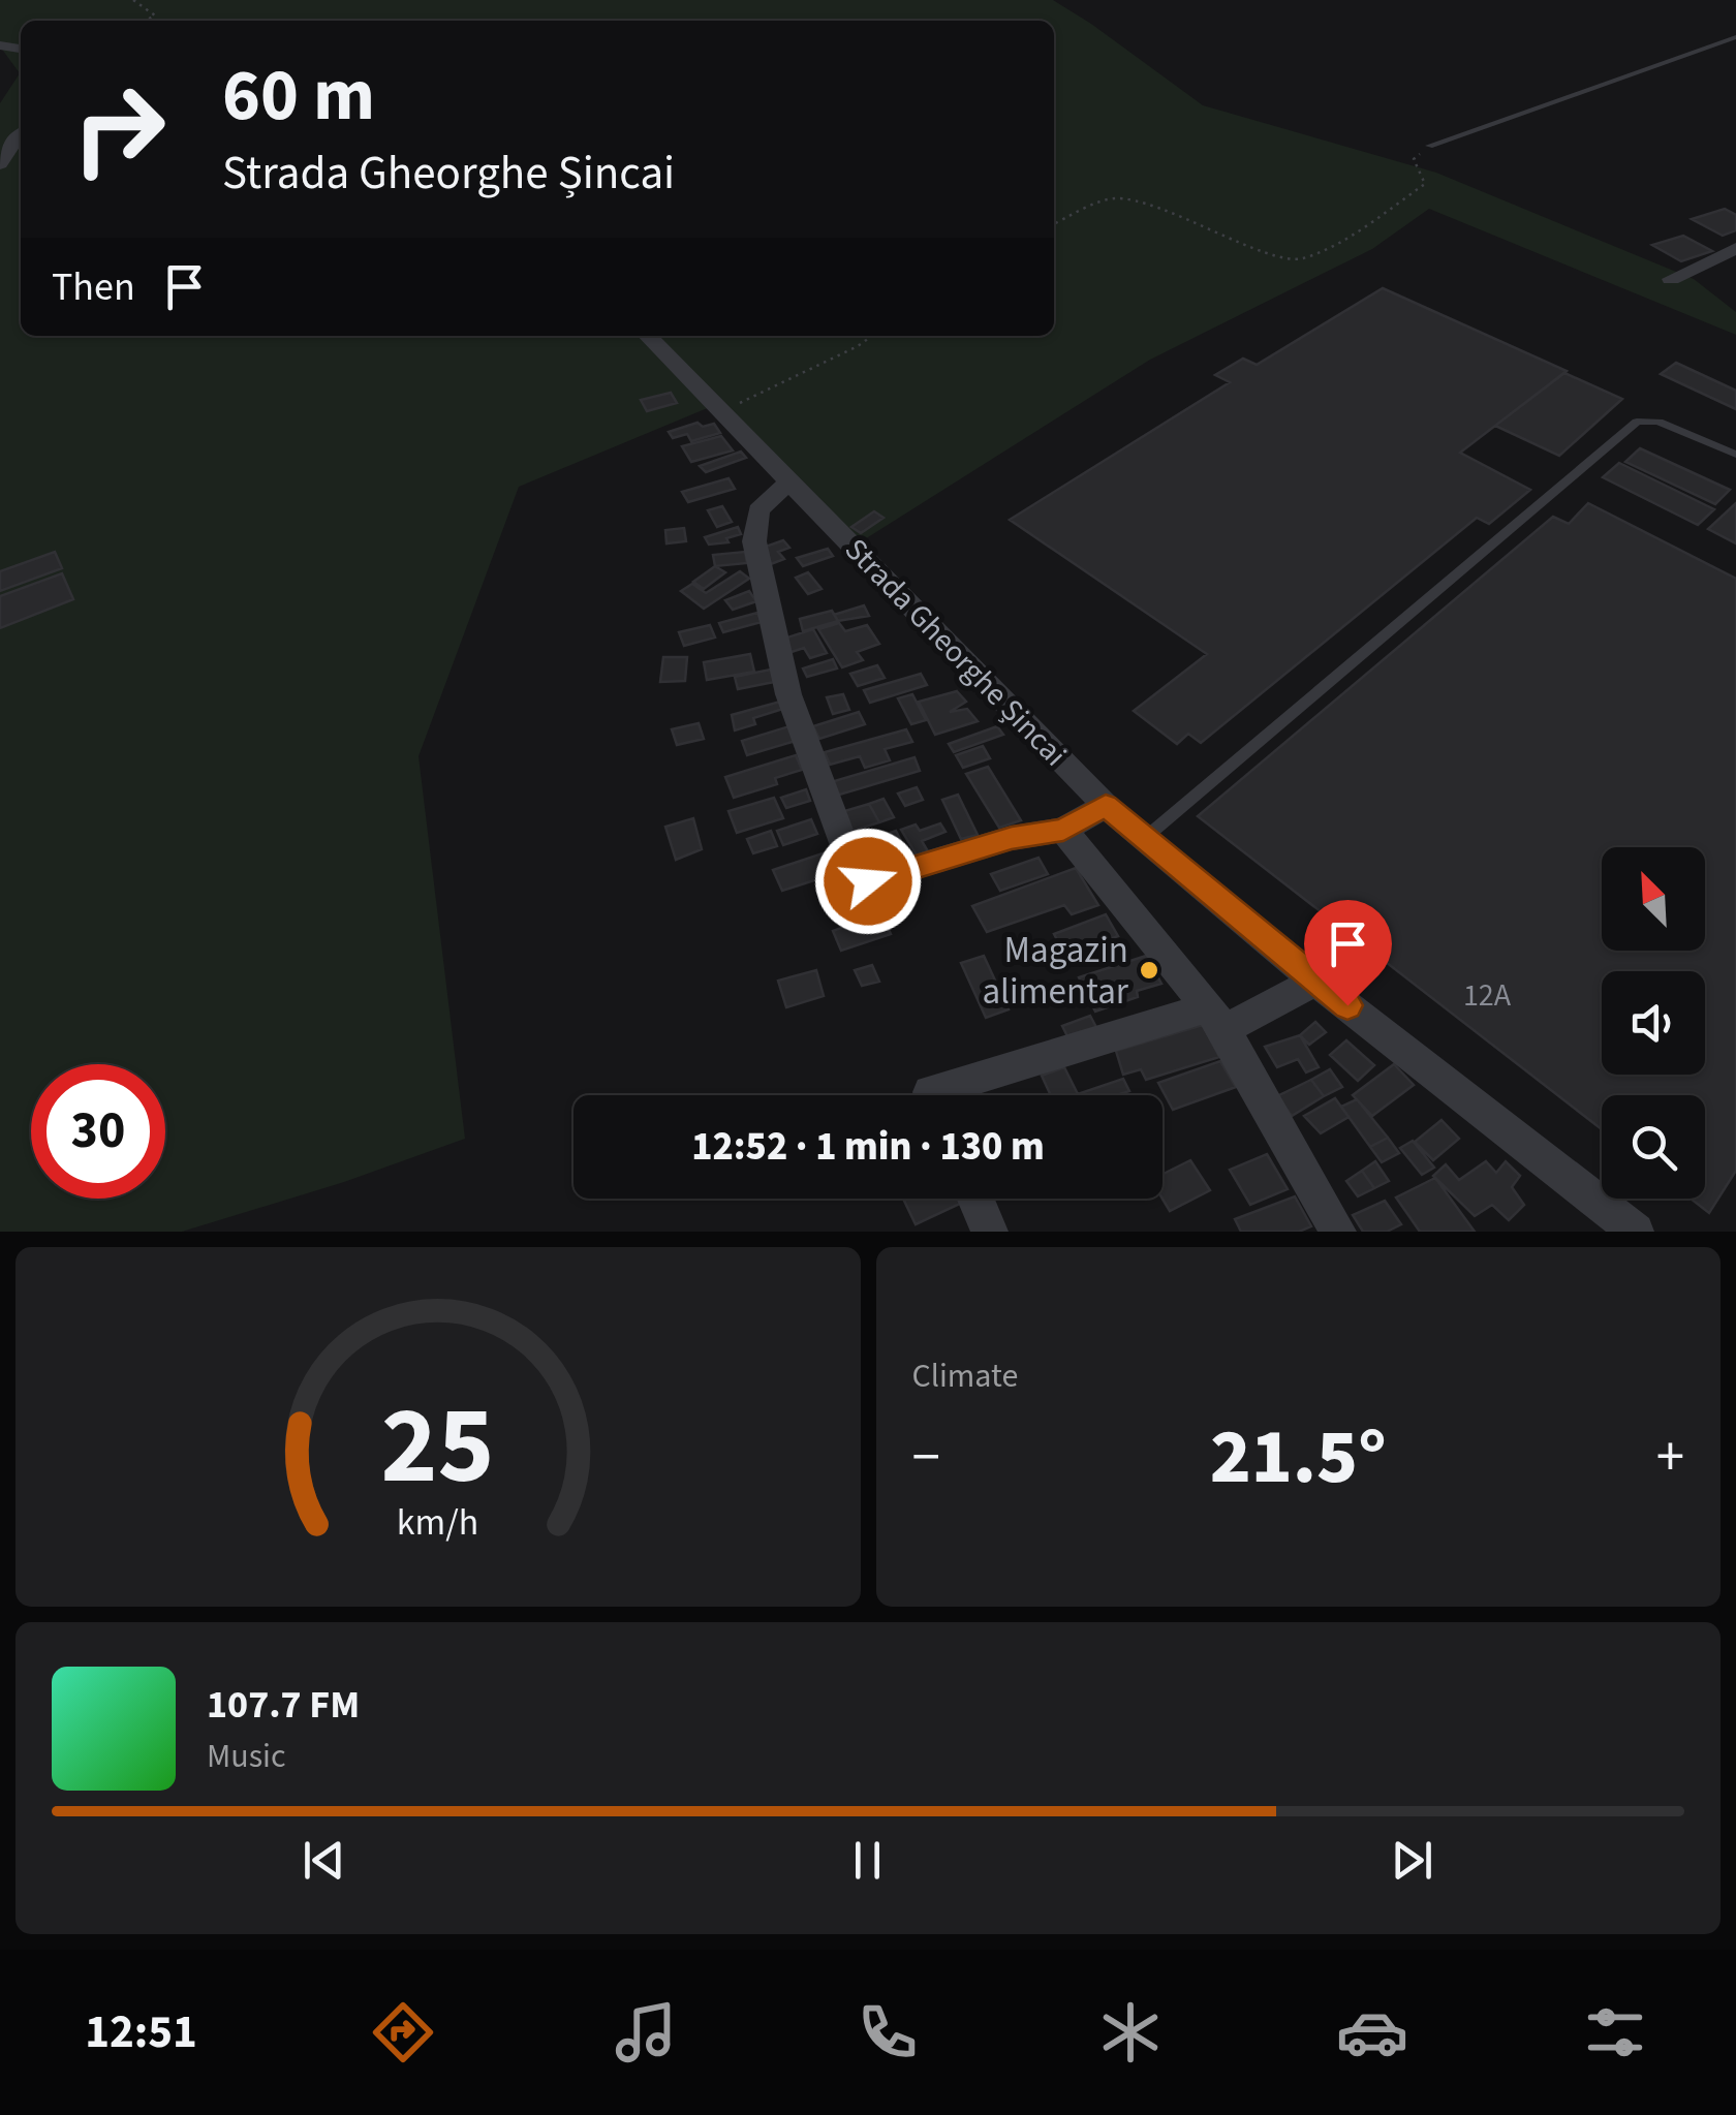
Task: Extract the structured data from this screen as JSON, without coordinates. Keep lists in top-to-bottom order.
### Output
{
  "streets": {
    "street": ["Strada Gheorghe Șincai"]
  },
  "places": ["Magazin alimentar"],
  "house_numbers": ["12A"],
  "north": "top left",
  "page": {
    "turn": ["60 m", "Strada Gheorghe Șincai"],
    "then": "Then",
    "limit": "30",
    "trip": "12:52 · 1 min · 130 m",
    "tile": "Climate",
    "heat": ["−", "21.5°", "+"],
    "song": ["107.7 FM", "Music"],
    "tabs": "12:51",
    "gauge": ["25", "km/h"]
  }
}
